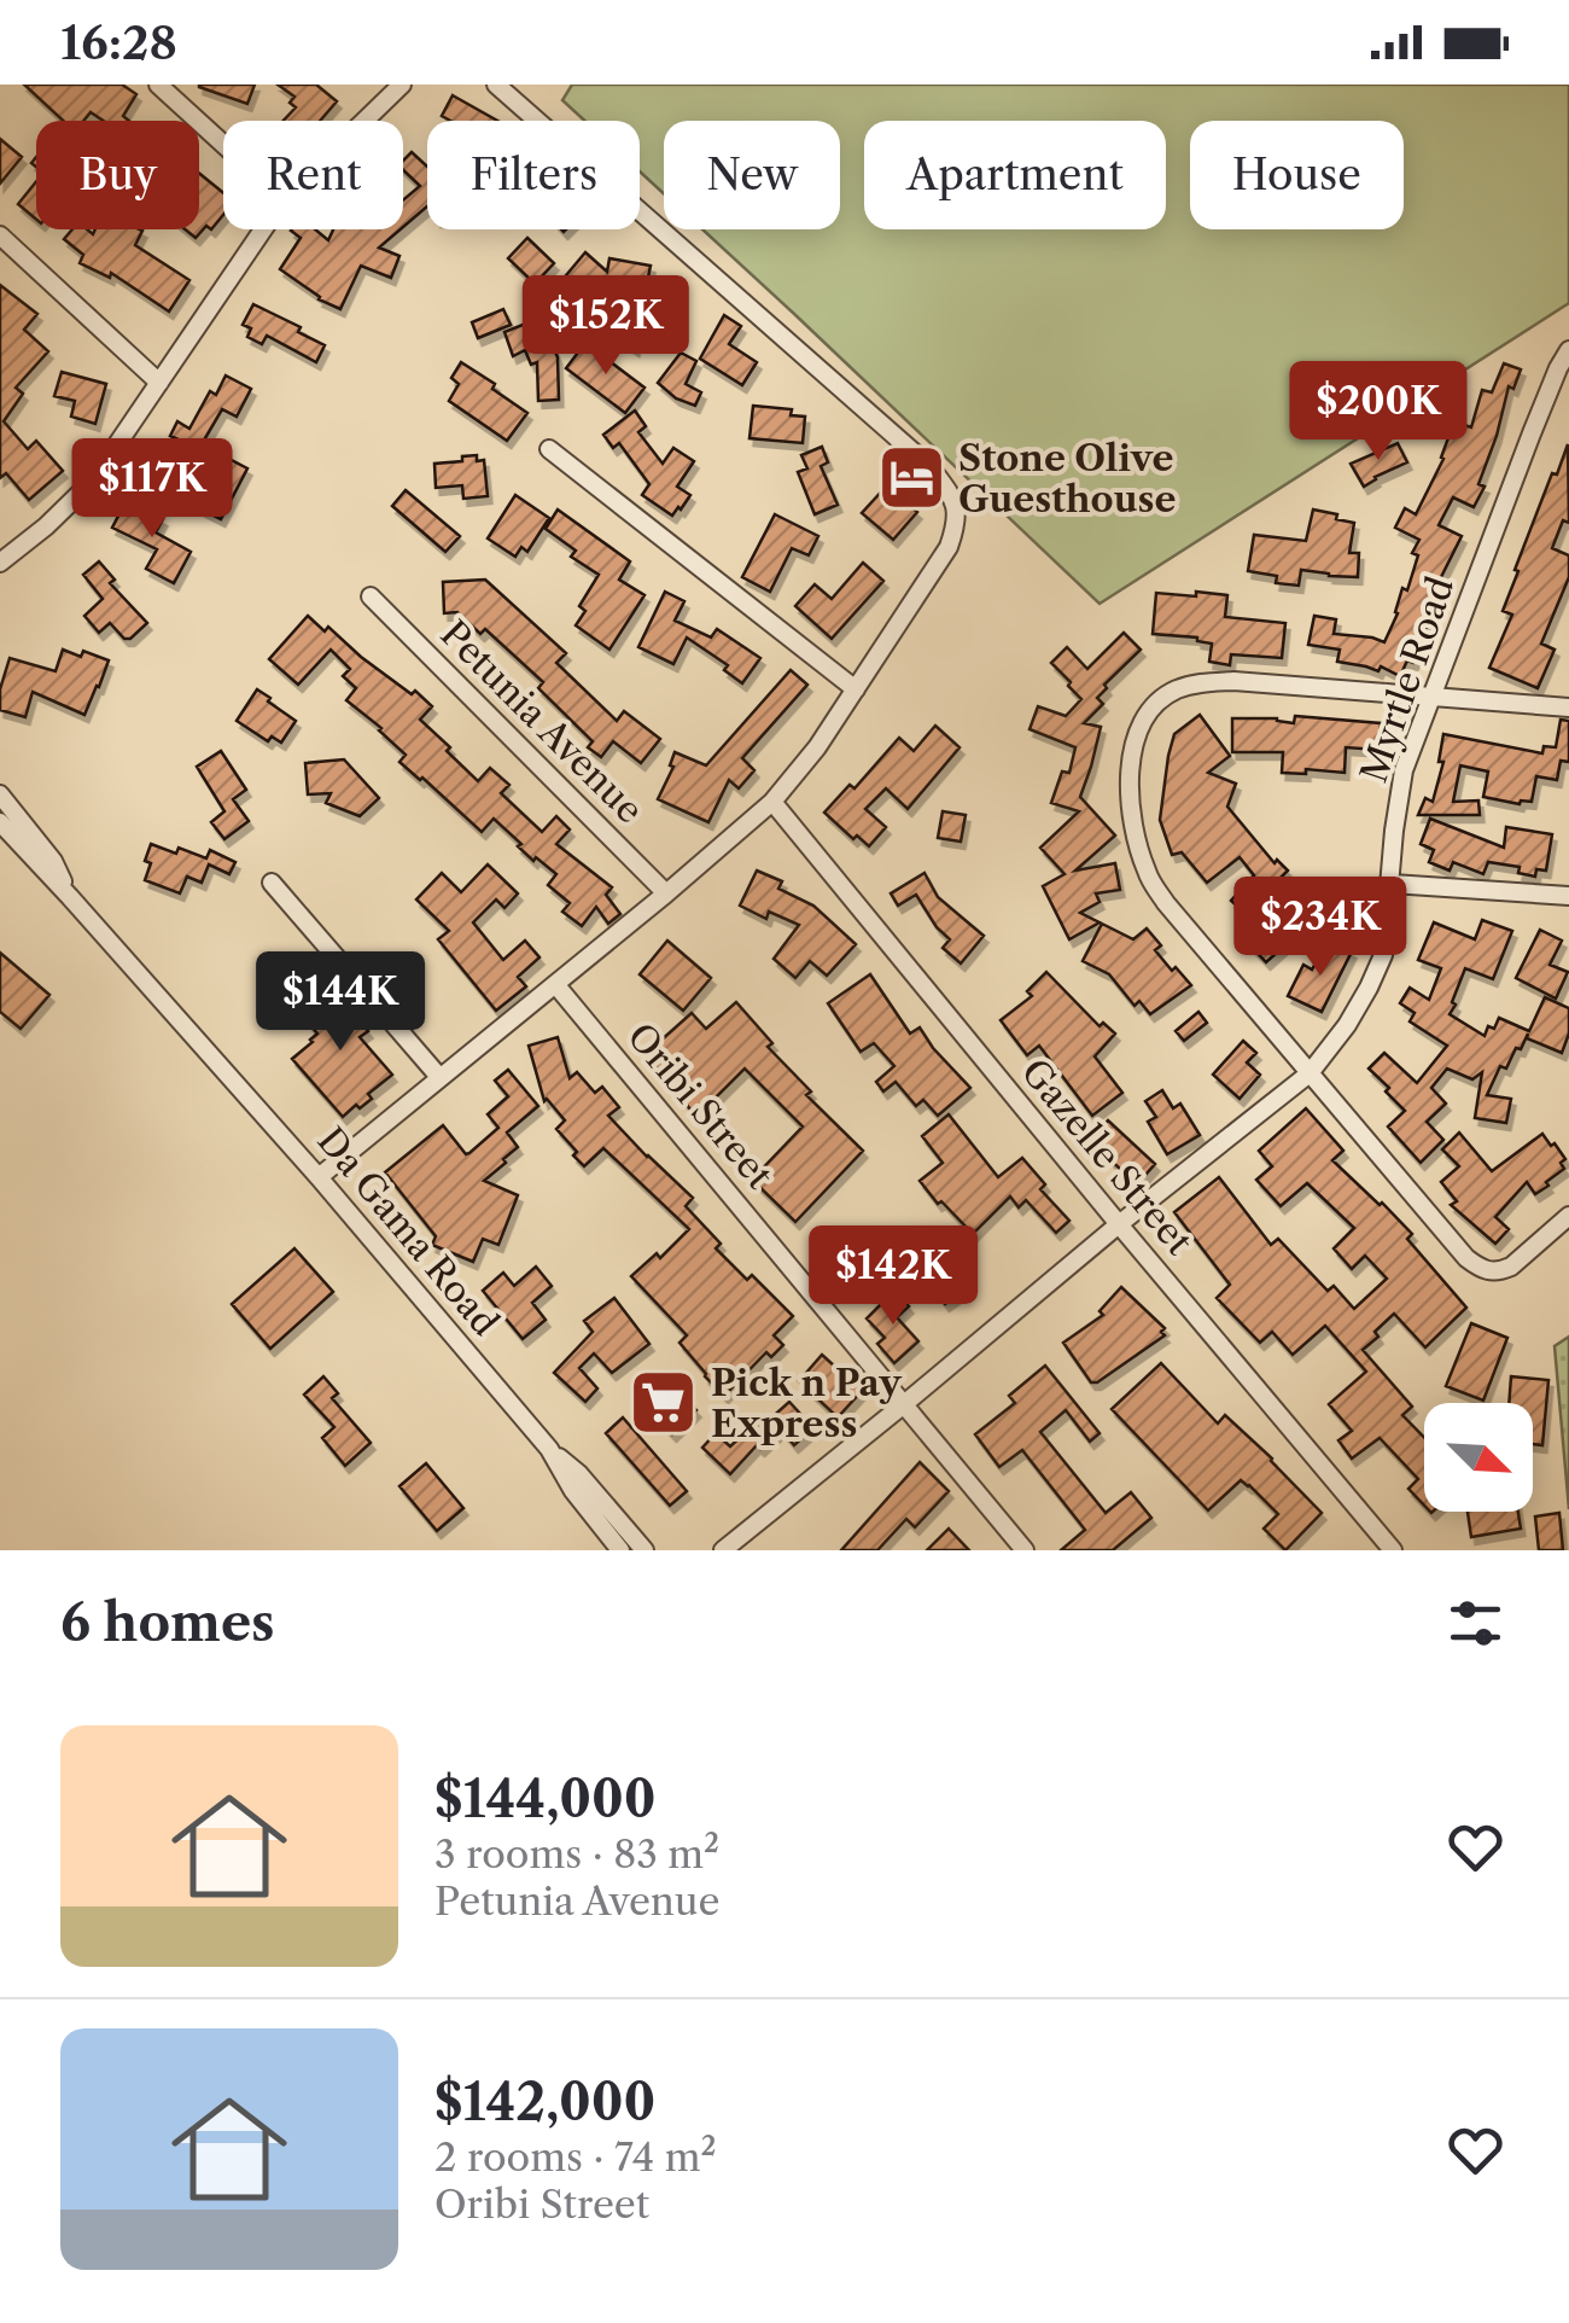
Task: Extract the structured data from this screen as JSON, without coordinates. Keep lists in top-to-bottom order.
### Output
{
  "streets": {
    "street": [
      "Myrtle Road",
      "Petunia Avenue",
      "Oribi Street",
      "Gazelle Street",
      "Da Gama Road"
    ]
  },
  "crossings": [
    ["Myrtle Road", "Oribi Street"],
    ["Myrtle Road", "Gazelle Street"]
  ],
  "places": {
    "hotel": ["Stone Olive Guesthouse"],
    "supermarket": ["Pick n Pay Express"]
  },
  "north": "bottom right",
  "page": {
    "status": "16:28",
    "chip": [
      "Buy",
      "Rent",
      "Filters",
      "New",
      "Apartment",
      "House"
    ],
    "price": [
      "$152K",
      "$200K",
      "$117K",
      "$234K",
      "$144K",
      "$142K"
    ],
    "heading": "6 homes",
    "list": [
      {
        "name": "$144,000",
        "note": "3 rooms · 83 m² · Petunia Avenue"
      },
      {
        "name": "$142,000",
        "note": "2 rooms · 74 m² · Oribi Street"
      }
    ]
  }
}
